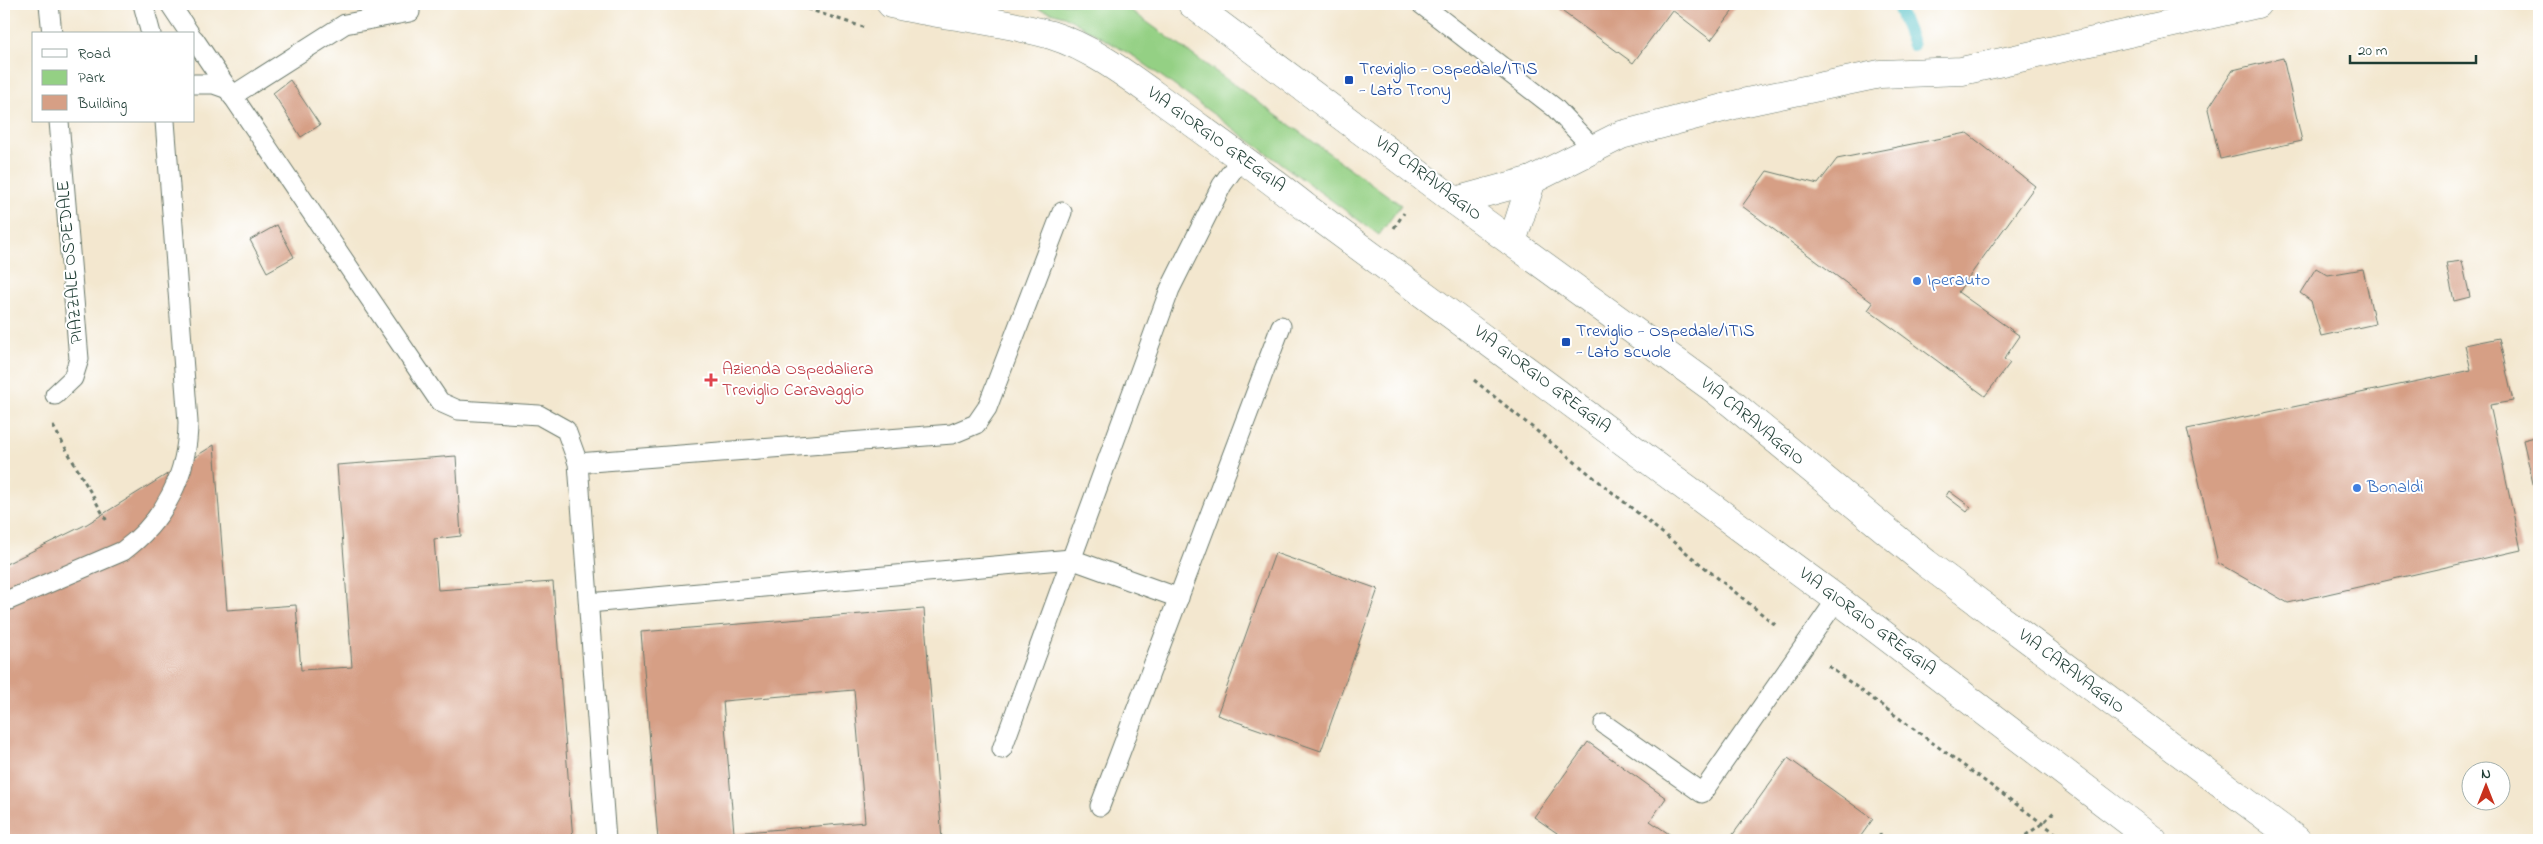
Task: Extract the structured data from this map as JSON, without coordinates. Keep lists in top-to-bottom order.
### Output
{
  "streets": {
    "street": ["VIA GIORGIO GREGGIA", "VIA CARAVAGGIO"],
    "lane": ["PIAZZALE OSPEDALE"]
  },
  "places": {
    "transit": ["Treviglio - Ospedale/ITIS - Lato Trony", "Treviglio - Ospedale/ITIS - Lato scuole"],
    "other": ["Iperauto", "Bonaldi"],
    "health": ["Azienda Ospedaliera Treviglio Caravaggio"]
  },
  "legend": ["Road", "Park", "Building"],
  "scale_bar": "20 m",
  "north": "top"
}
